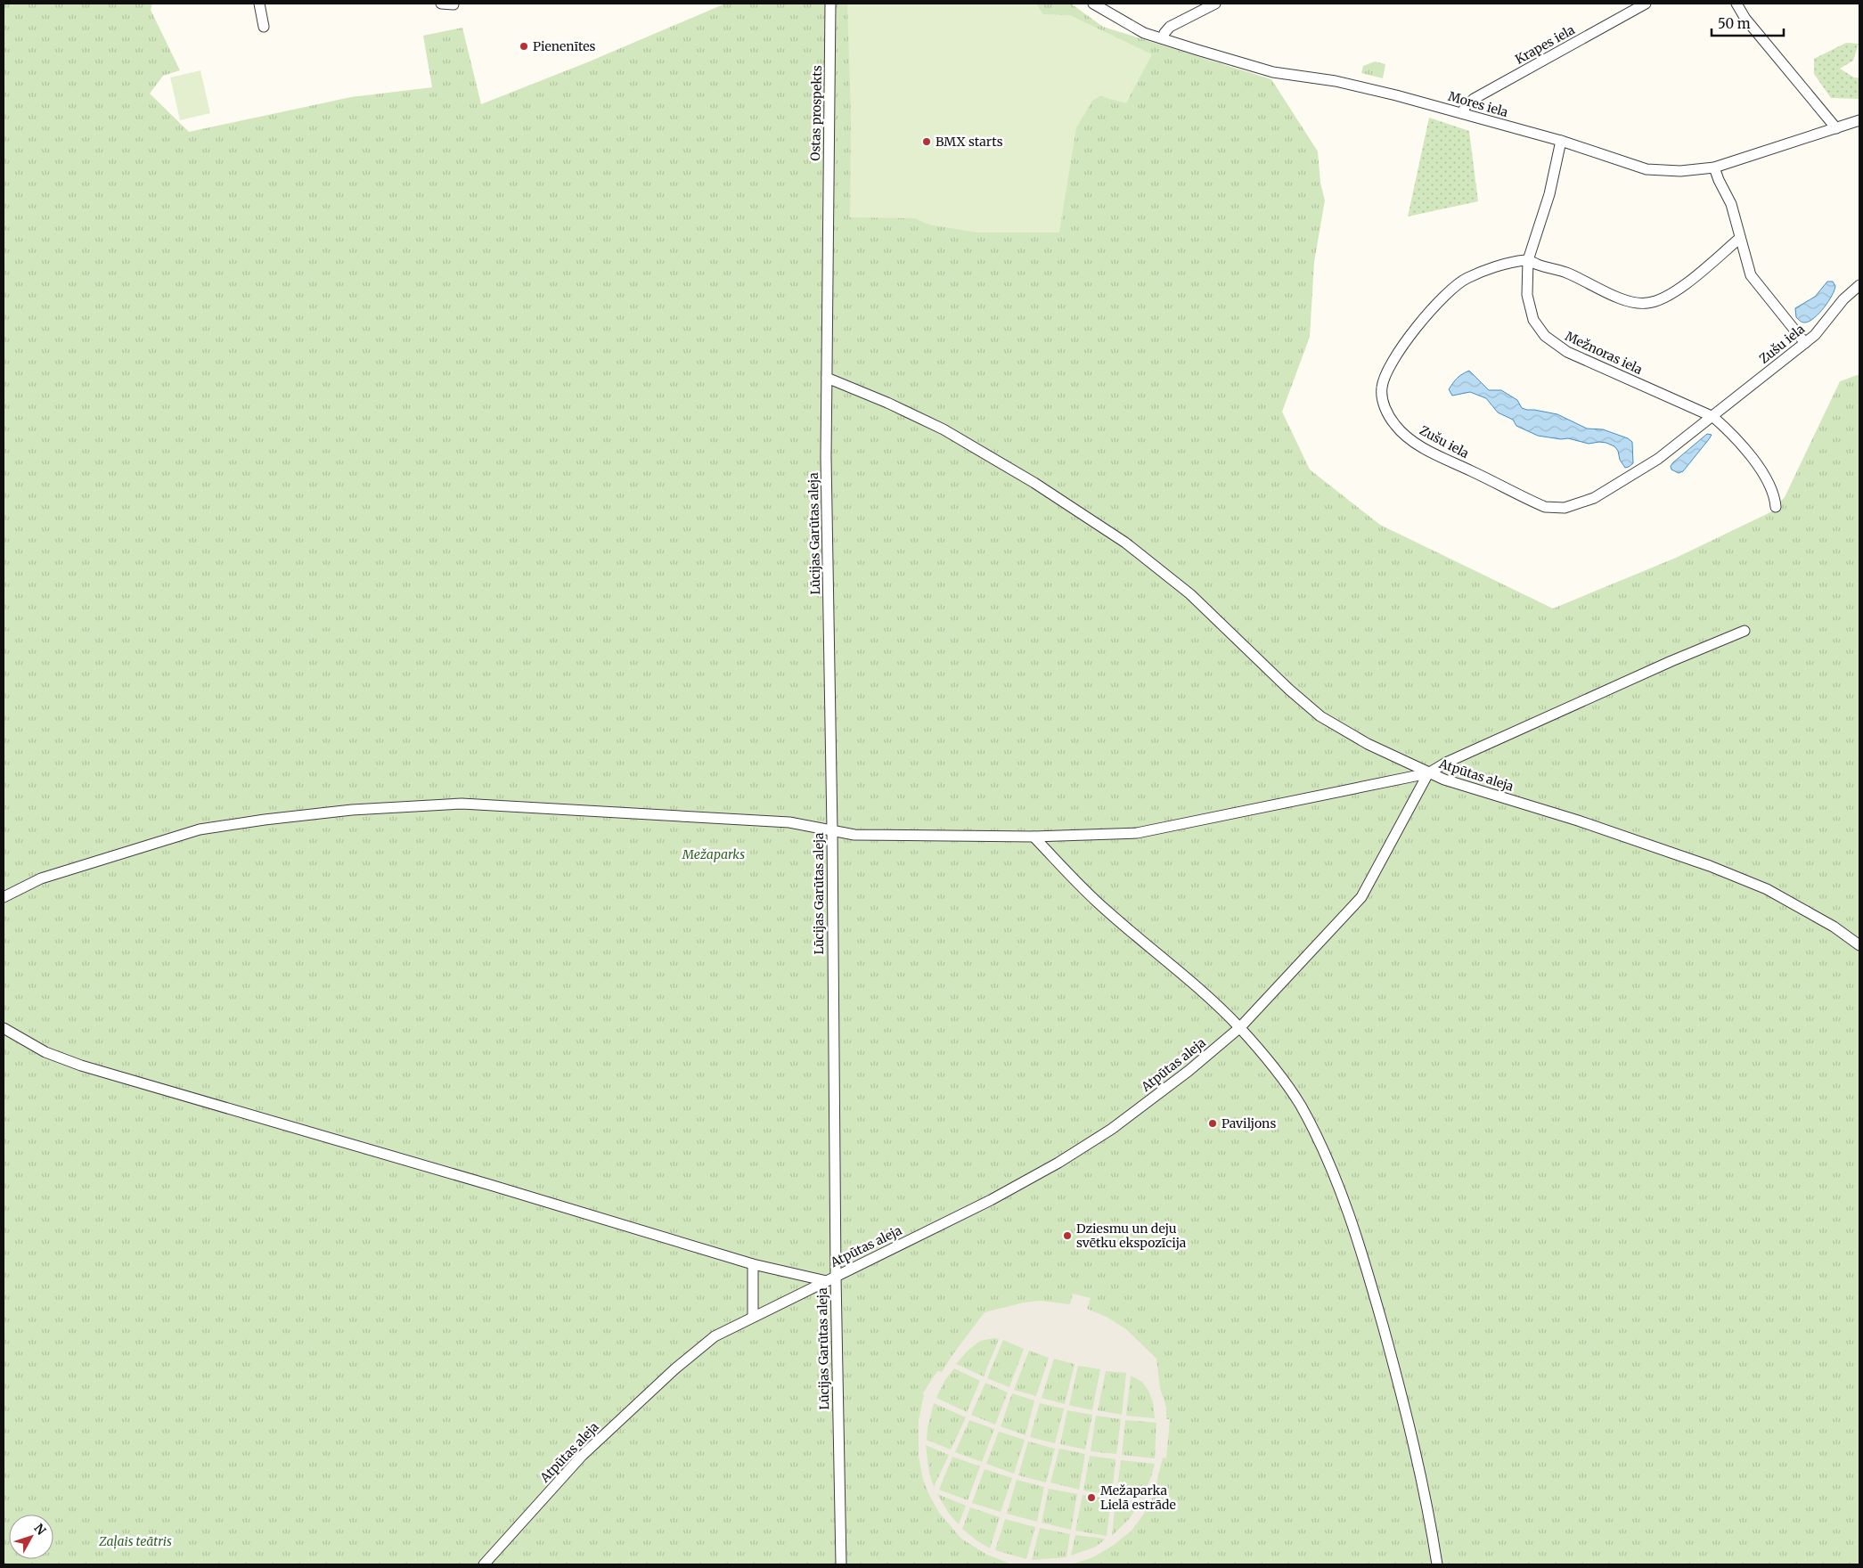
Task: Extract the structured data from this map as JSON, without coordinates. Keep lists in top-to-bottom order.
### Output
{
  "streets": {
    "street": [
      "Krapes iela",
      "Mores iela",
      "Ostas prospekts",
      "Zušu iela",
      "Mežnoras iela",
      "Lūcijas Garūtas aleja",
      "Atpūtas aleja"
    ]
  },
  "crossings": [
    ["Krapes iela", "Mores iela"],
    ["Mores iela", "Mežnoras iela"],
    ["Ostas prospekts", "Lūcijas Garūtas aleja"],
    ["Zušu iela", "Mežnoras iela"],
    ["Lūcijas Garūtas aleja", "Atpūtas aleja"]
  ],
  "parks": ["Mežaparks", "Zaļais teātris"],
  "places": [
    "Pienenītes",
    "BMX starts",
    "Paviljons",
    "Dziesmu un deju svētku ekspozīcija",
    "Mežaparka Lielā estrāde"
  ],
  "scale_bar": "50 m",
  "north": "top right"
}
